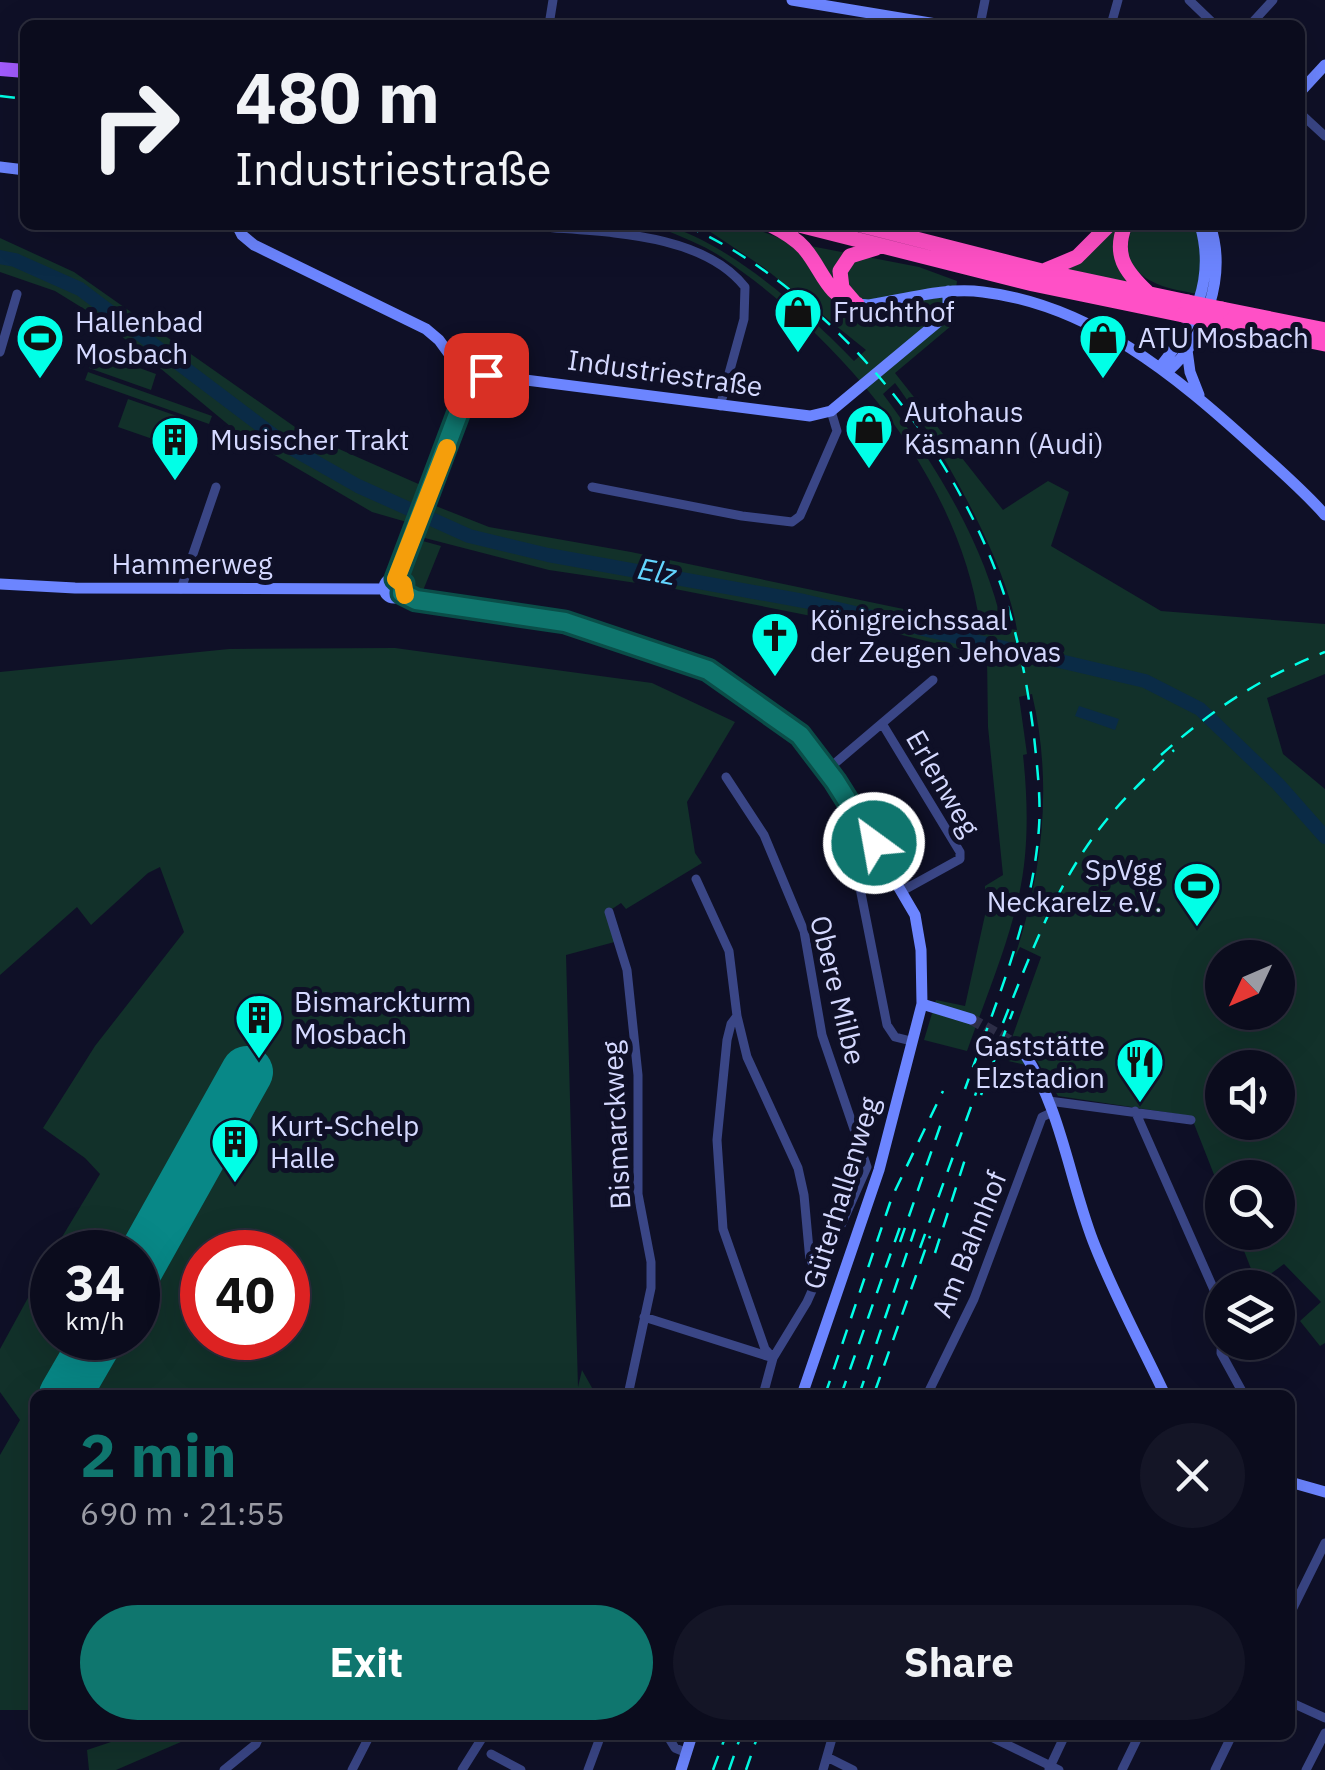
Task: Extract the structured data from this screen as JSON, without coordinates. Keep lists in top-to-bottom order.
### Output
{
  "streets": {
    "street": [
      "Industriestraße",
      "Hammerweg",
      "Erlenweg",
      "Obere Milbe",
      "Bismarckweg",
      "Güterhallenweg",
      "Am Bahnhof"
    ]
  },
  "crossings": [
    ["Hammerweg", "Güterhallenweg"],
    ["Erlenweg", "Güterhallenweg"],
    ["Obere Milbe", "Güterhallenweg"]
  ],
  "water": ["Elz"],
  "places": {
    "shop": ["Fruchthof", "ATU Mosbach", "Autohaus Käsmann (Audi)"],
    "sports": ["Hallenbad Mosbach", "SpVgg Neckarelz e.V."],
    "building": ["Musischer Trakt", "Bismarckturm Mosbach", "Kurt-Schelp Halle"],
    "church": ["Königreichssaal der Zeugen Jehovas"],
    "restaurant": ["Gaststätte Elzstadion"]
  },
  "north": "bottom left",
  "page": {
    "turn": ["480 m", "Industriestraße"],
    "speed": "34 km/h",
    "limit": "40",
    "heading": ["2 min", "690 m · 21:55"],
    "buttons": ["Exit", "Share"]
  }
}
